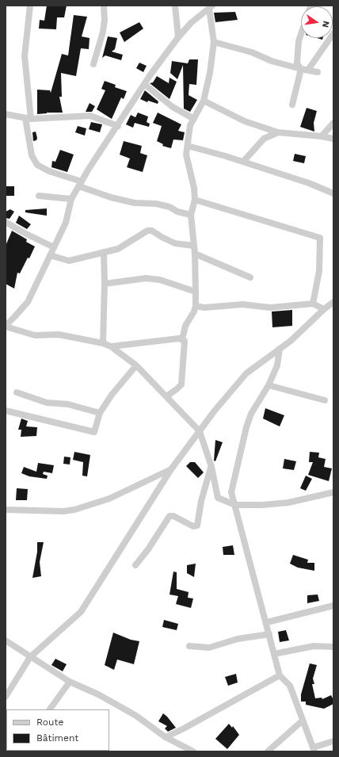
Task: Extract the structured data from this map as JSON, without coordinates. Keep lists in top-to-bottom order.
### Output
{
  "legend": ["Route", "Bâtiment"],
  "north": "right"
}
